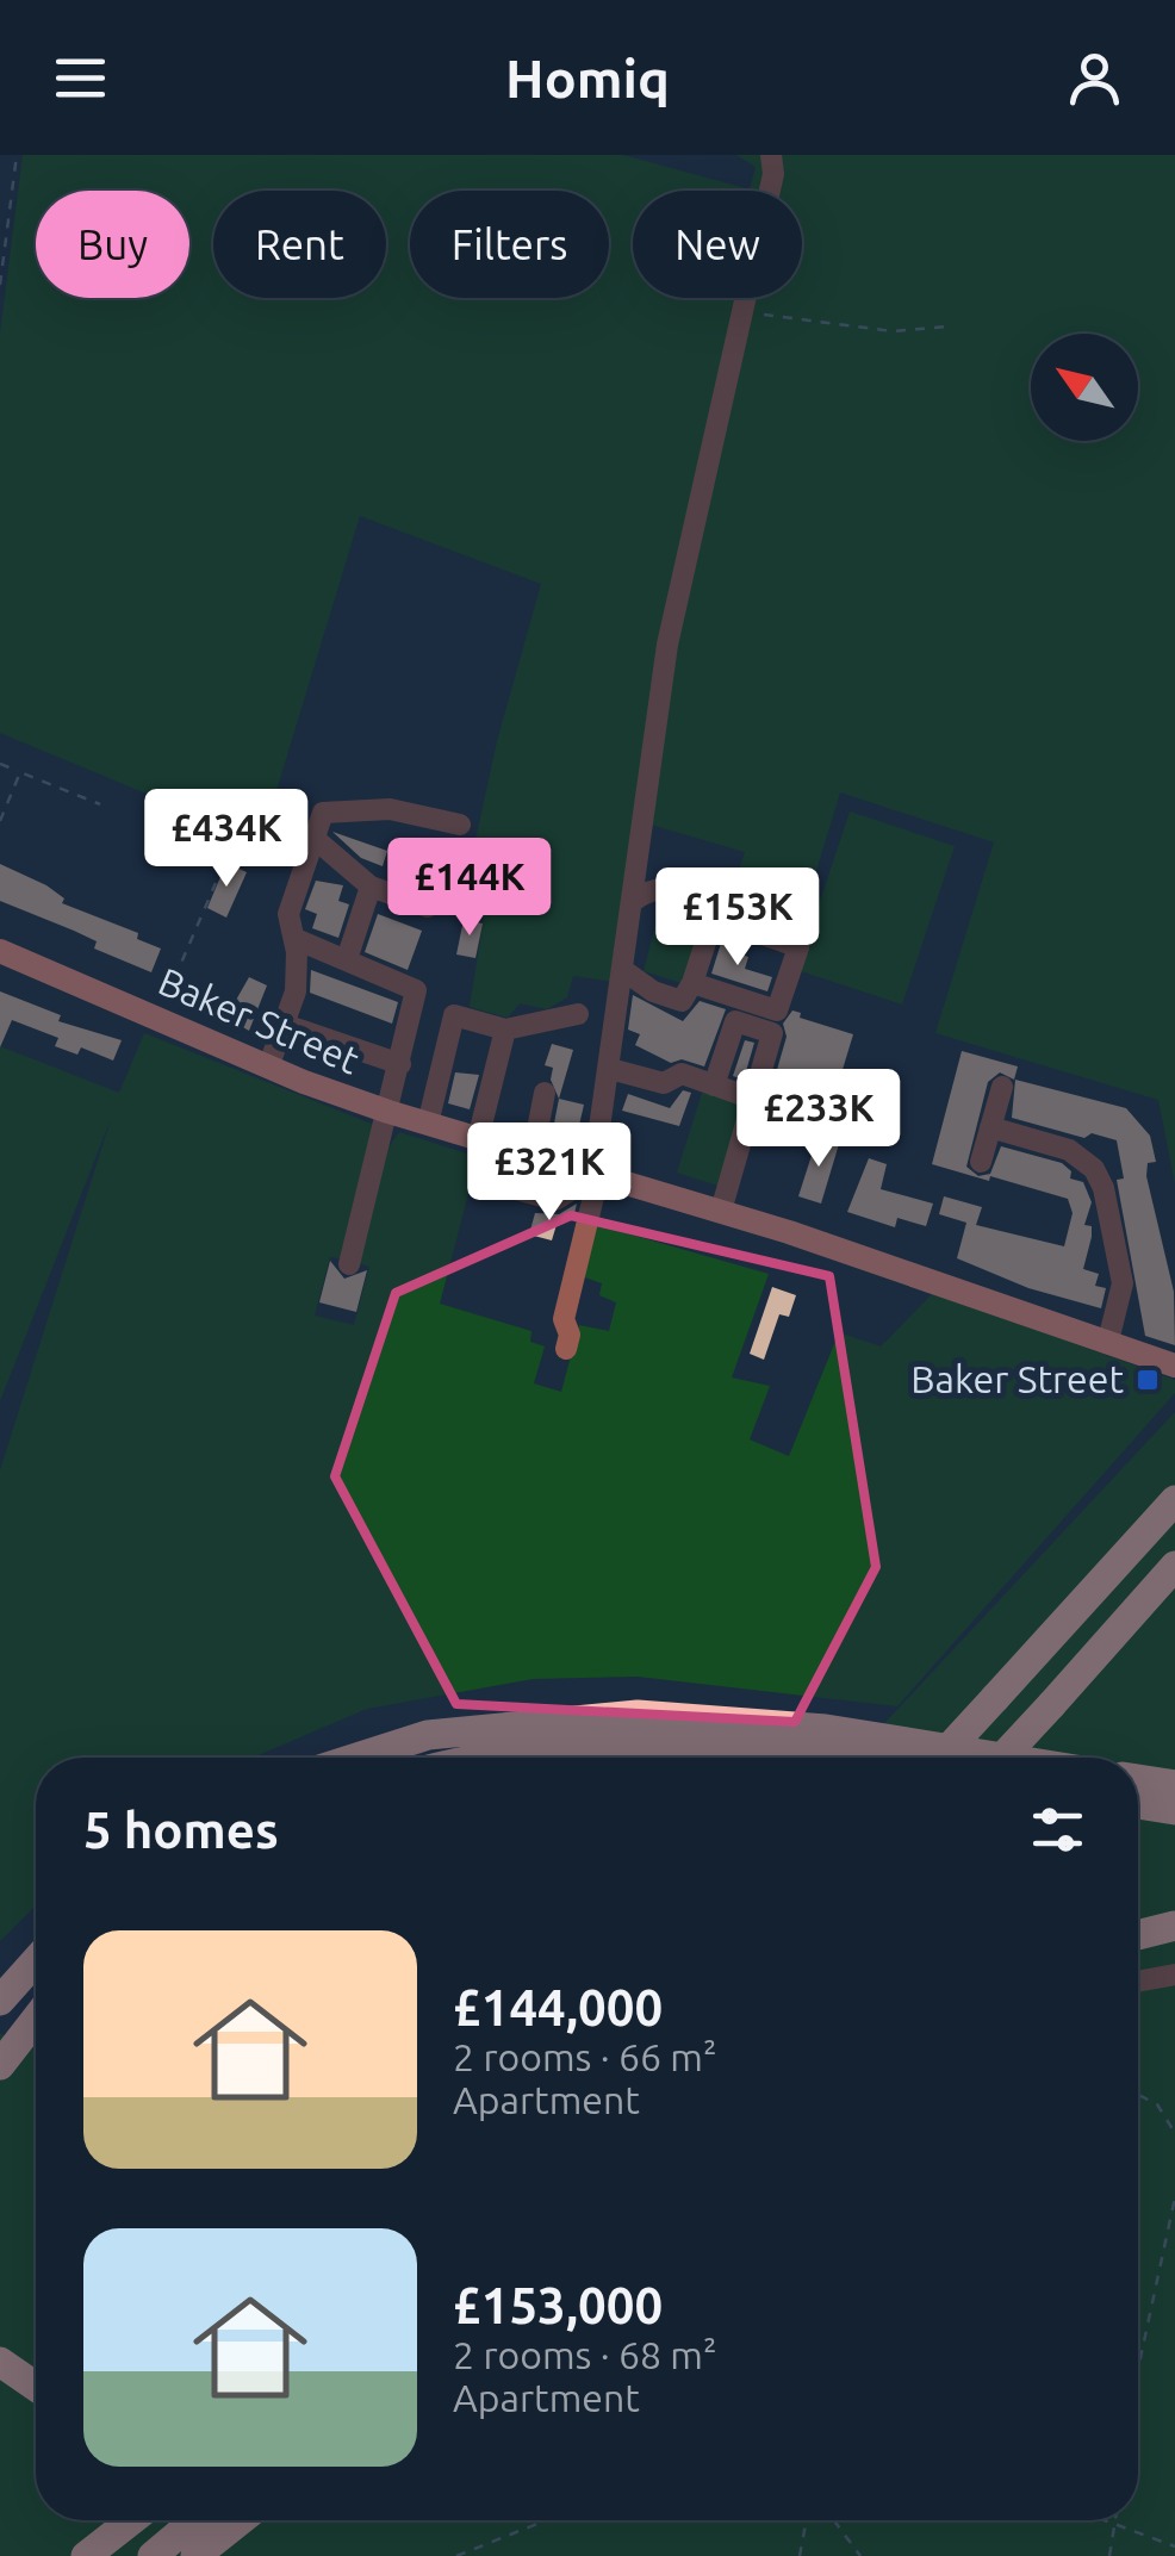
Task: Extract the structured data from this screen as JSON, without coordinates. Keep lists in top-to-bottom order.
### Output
{
  "streets": {
    "main road": ["Baker Street"]
  },
  "places": {
    "transit": ["Baker Street"]
  },
  "north": "top left",
  "page": {
    "header": "Homiq",
    "chip": [
      "Buy",
      "Rent",
      "Filters",
      "New"
    ],
    "price": [
      "£434K",
      "£144K",
      "£153K",
      "£233K",
      "£321K"
    ],
    "heading": "5 homes",
    "list": [
      {
        "name": "£144,000",
        "note": "2 rooms · 66 m² · Apartment"
      },
      {
        "name": "£153,000",
        "note": "2 rooms · 68 m² · Apartment"
      }
    ]
  }
}
